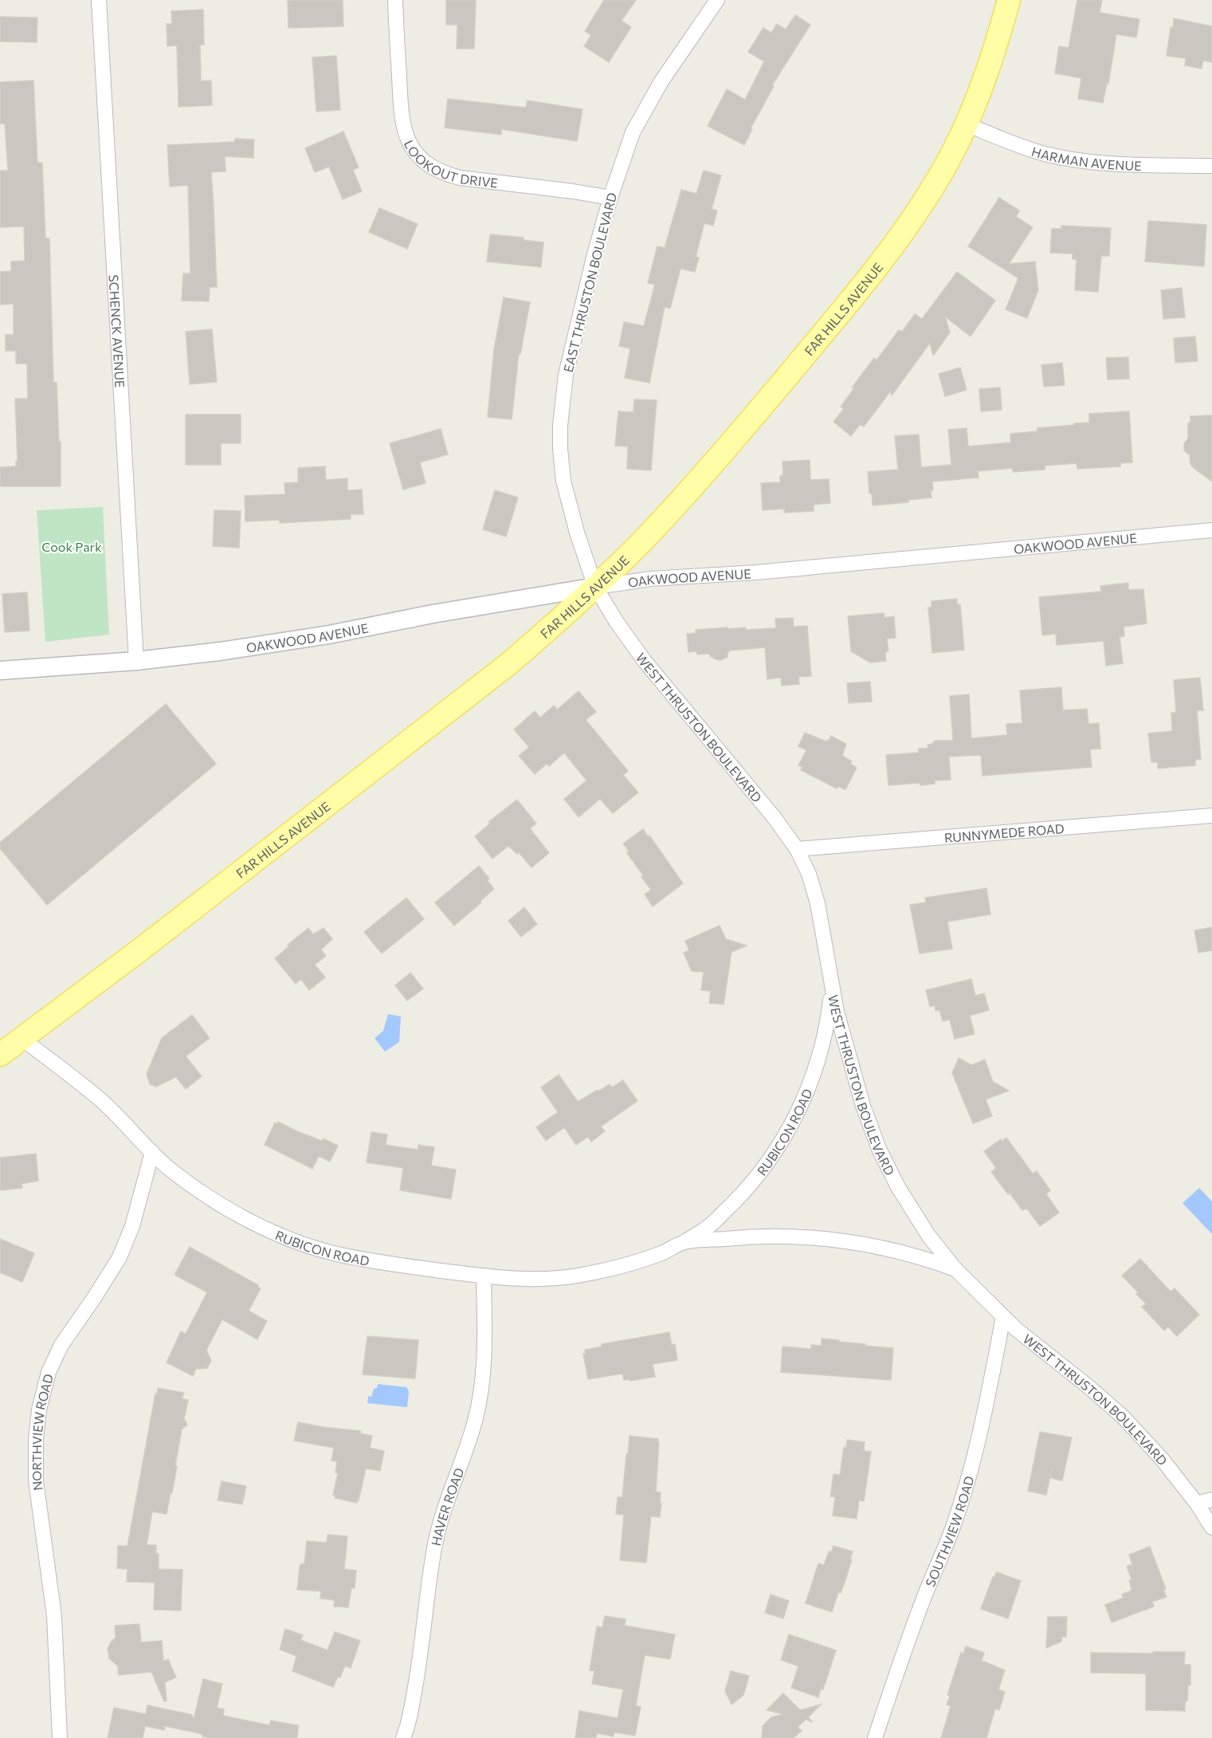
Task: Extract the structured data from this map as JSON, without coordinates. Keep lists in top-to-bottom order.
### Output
{
  "streets": {
    "main road": ["FAR HILLS AVENUE"],
    "street": [
      "HARMAN AVENUE",
      "LOOKOUT DRIVE",
      "EAST THRUSTON BOULEVARD",
      "SCHENCK AVENUE",
      "OAKWOOD AVENUE",
      "WEST THRUSTON BOULEVARD",
      "RUNNYMEDE ROAD",
      "RUBICON ROAD",
      "NORTHVIEW ROAD",
      "HAVER ROAD",
      "SOUTHVIEW ROAD"
    ]
  },
  "crossings": [
    ["HARMAN AVENUE", "FAR HILLS AVENUE"],
    ["LOOKOUT DRIVE", "EAST THRUSTON BOULEVARD"],
    ["EAST THRUSTON BOULEVARD", "FAR HILLS AVENUE"],
    ["EAST THRUSTON BOULEVARD", "OAKWOOD AVENUE"],
    ["EAST THRUSTON BOULEVARD", "WEST THRUSTON BOULEVARD"],
    ["FAR HILLS AVENUE", "OAKWOOD AVENUE"],
    ["FAR HILLS AVENUE", "WEST THRUSTON BOULEVARD"],
    ["FAR HILLS AVENUE", "RUBICON ROAD"],
    ["SCHENCK AVENUE", "OAKWOOD AVENUE"],
    ["OAKWOOD AVENUE", "WEST THRUSTON BOULEVARD"],
    ["WEST THRUSTON BOULEVARD", "RUNNYMEDE ROAD"],
    ["WEST THRUSTON BOULEVARD", "RUBICON ROAD"],
    ["WEST THRUSTON BOULEVARD", "SOUTHVIEW ROAD"],
    ["RUBICON ROAD", "NORTHVIEW ROAD"],
    ["RUBICON ROAD", "HAVER ROAD"]
  ],
  "parks": ["Cook Park"]
}
